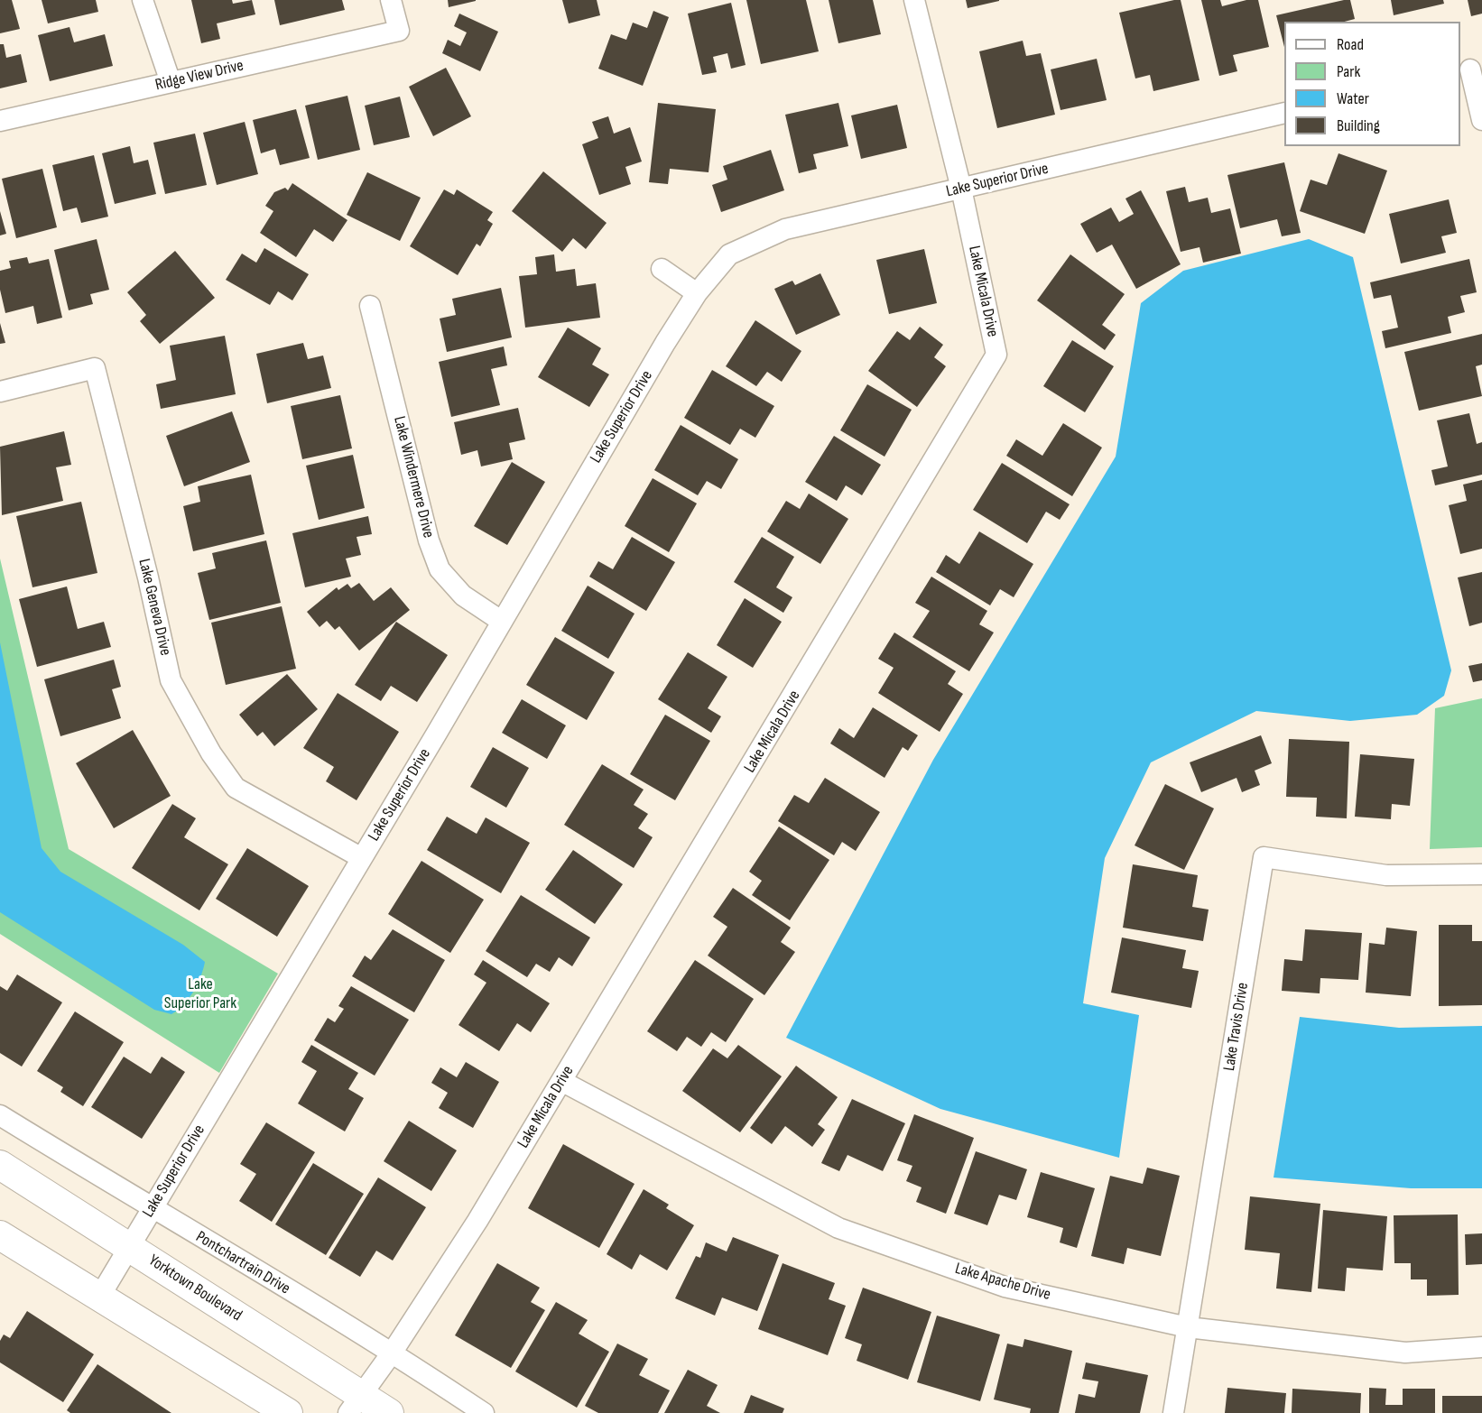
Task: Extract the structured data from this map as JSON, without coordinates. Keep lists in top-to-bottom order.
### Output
{
  "streets": {
    "main road": ["Yorktown Boulevard"],
    "street": [
      "Ridge View Drive",
      "Lake Superior Drive",
      "Lake Micala Drive",
      "Lake Windermere Drive",
      "Lake Geneva Drive",
      "Lake Travis Drive",
      "Pontchartrain Drive",
      "Lake Apache Drive"
    ]
  },
  "crossings": [
    ["Lake Superior Drive", "Lake Micala Drive"],
    ["Lake Superior Drive", "Lake Windermere Drive"],
    ["Lake Superior Drive", "Lake Geneva Drive"],
    ["Lake Superior Drive", "Pontchartrain Drive"],
    ["Lake Superior Drive", "Yorktown Boulevard"],
    ["Lake Micala Drive", "Pontchartrain Drive"],
    ["Lake Micala Drive", "Lake Apache Drive"],
    ["Lake Micala Drive", "Yorktown Boulevard"],
    ["Lake Travis Drive", "Lake Apache Drive"]
  ],
  "parks": ["Lake Superior Park"],
  "legend": [
    "Road",
    "Park",
    "Water",
    "Building"
  ]
}
